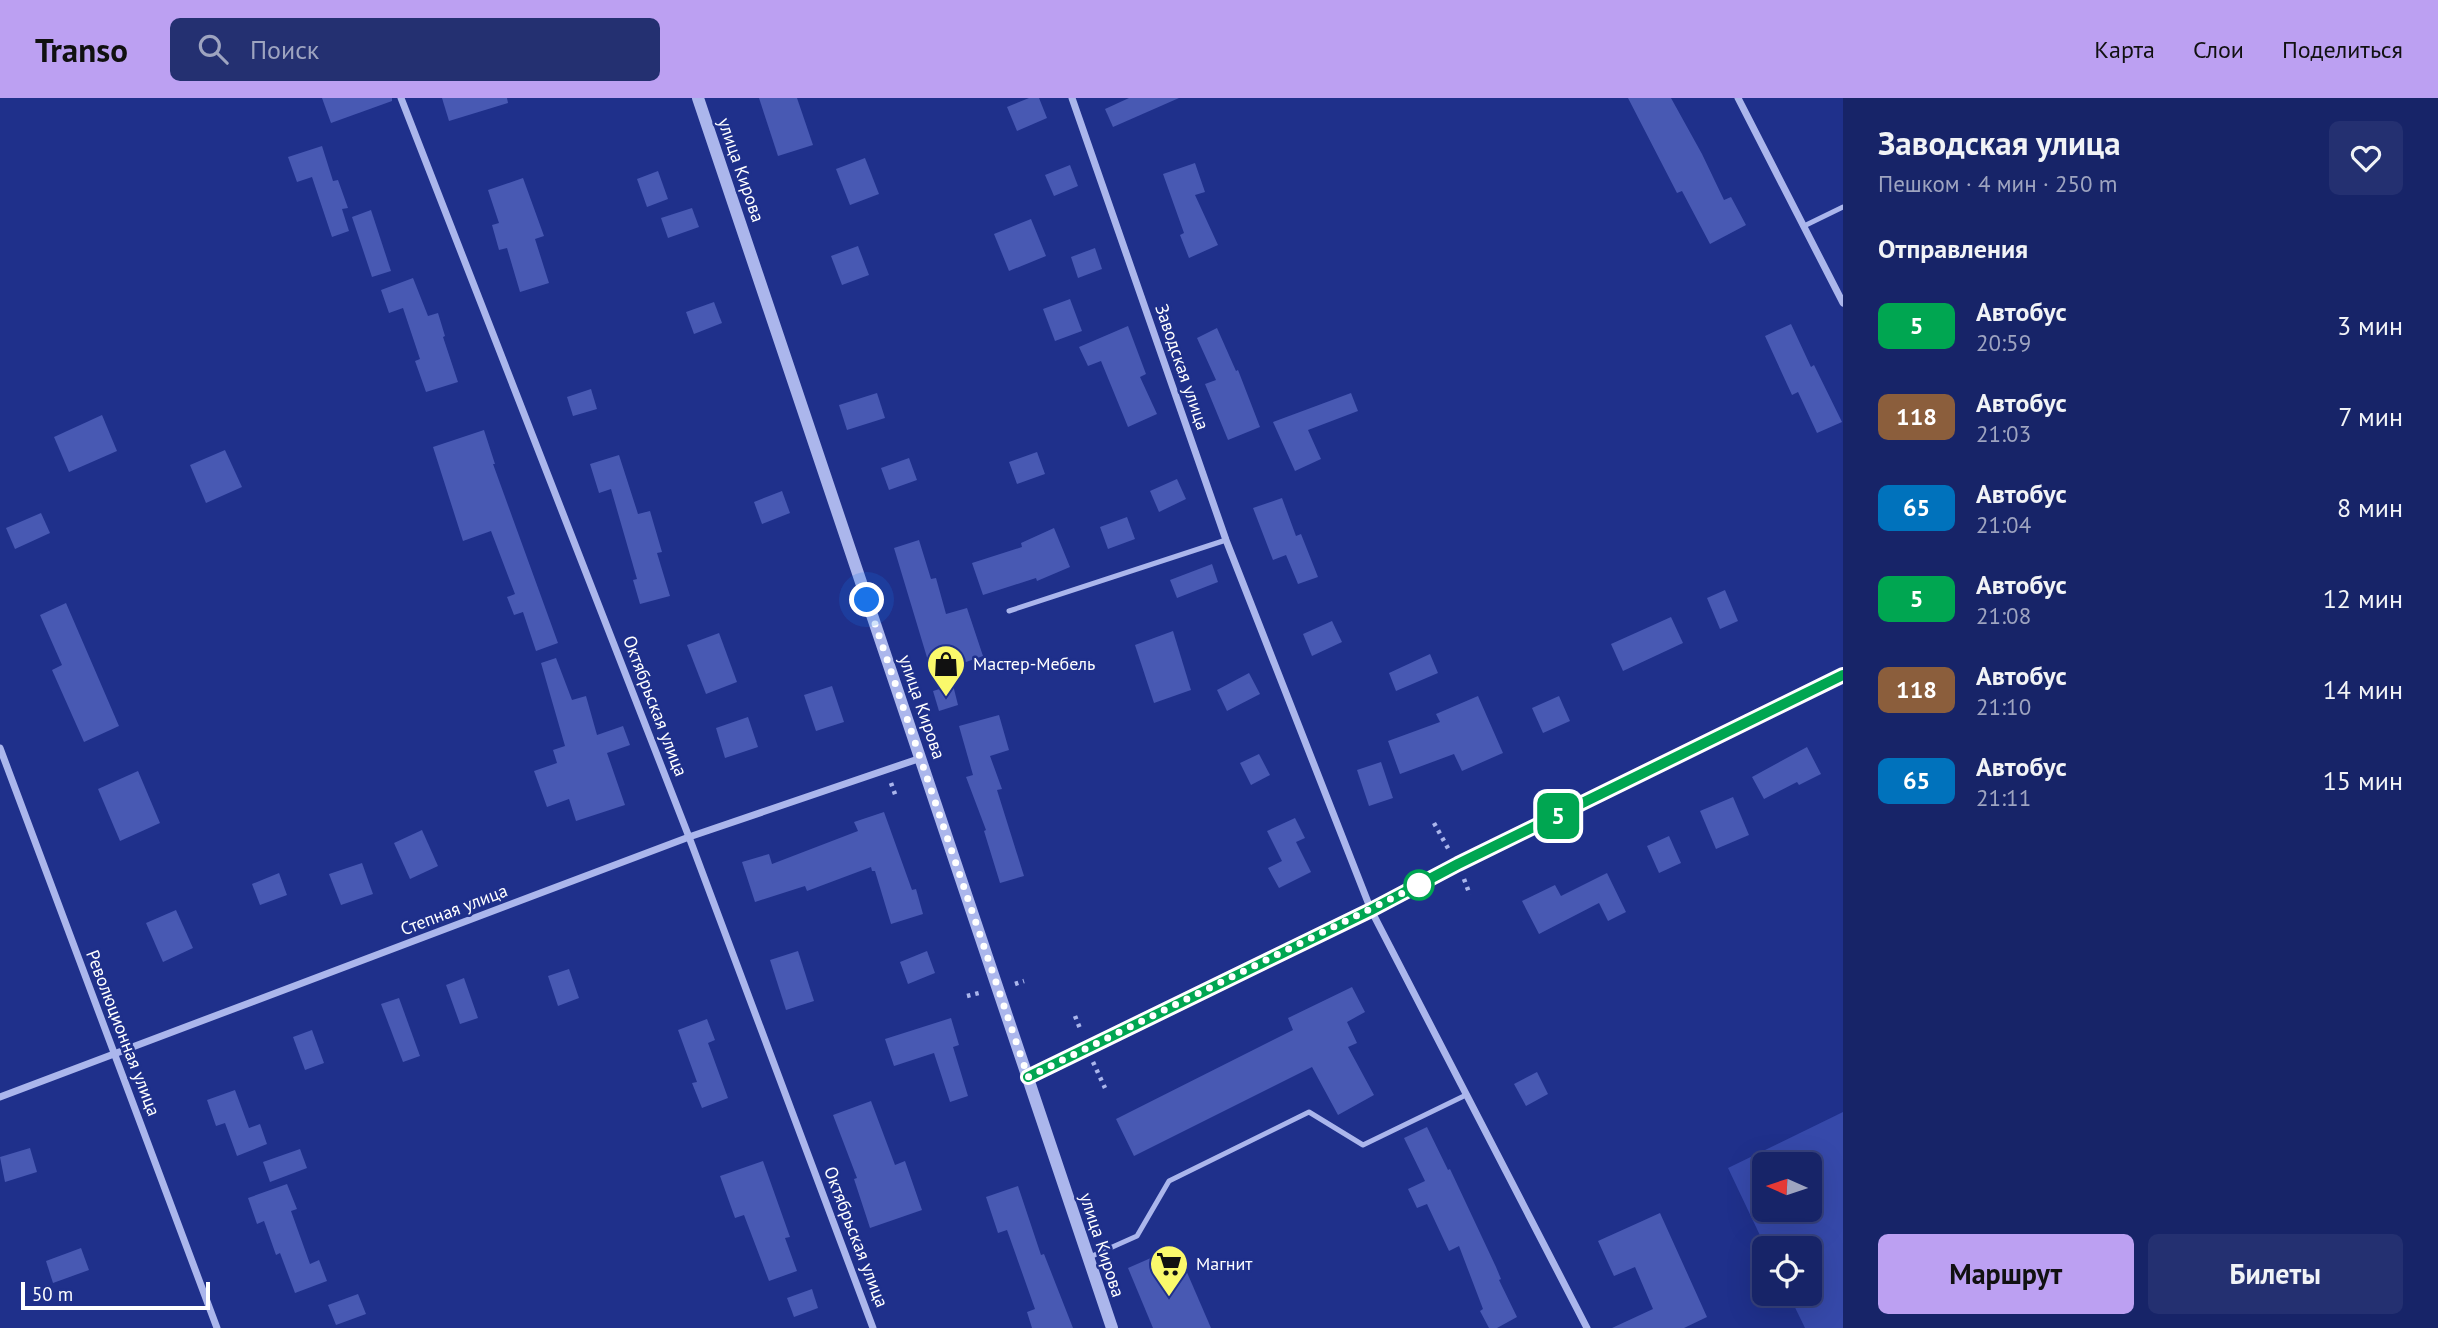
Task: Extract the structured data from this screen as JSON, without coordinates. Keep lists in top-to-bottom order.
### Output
{
  "streets": {
    "street": [
      "улица Кирова",
      "Заводская улица",
      "Октябрьская улица",
      "Степная улица",
      "Революционная улица"
    ]
  },
  "crossings": [
    ["улица Кирова", "Степная улица"],
    ["Октябрьская улица", "Степная улица"],
    ["Степная улица", "Революционная улица"]
  ],
  "places": {
    "shop": ["Мастер-Мебель"],
    "supermarket": ["Магнит"]
  },
  "lines": ["bus line 5"],
  "scale_bar": "50 m",
  "north": "left",
  "page": {
    "header": "Transo",
    "search": "Поиск",
    "nav": ["Карта", "Слои", "Поделиться"],
    "on_map": "5",
    "heading": [
      ["Заводская улица", "Пешком · 4 мин · 250 m"],
      "Отправления"
    ],
    "list": [
      {
        "mark": "5",
        "name": "Автобус",
        "note": "20:59",
        "value": "3 мин"
      },
      {
        "mark": "118",
        "name": "Автобус",
        "note": "21:03",
        "value": "7 мин"
      },
      {
        "mark": "65",
        "name": "Автобус",
        "note": "21:04",
        "value": "8 мин"
      },
      {
        "mark": "5",
        "name": "Автобус",
        "note": "21:08",
        "value": "12 мин"
      },
      {
        "mark": "118",
        "name": "Автобус",
        "note": "21:10",
        "value": "14 мин"
      },
      {
        "mark": "65",
        "name": "Автобус",
        "note": "21:11",
        "value": "15 мин"
      }
    ],
    "buttons": ["Маршрут", "Билеты"],
    "scale": "50 m"
  }
}
